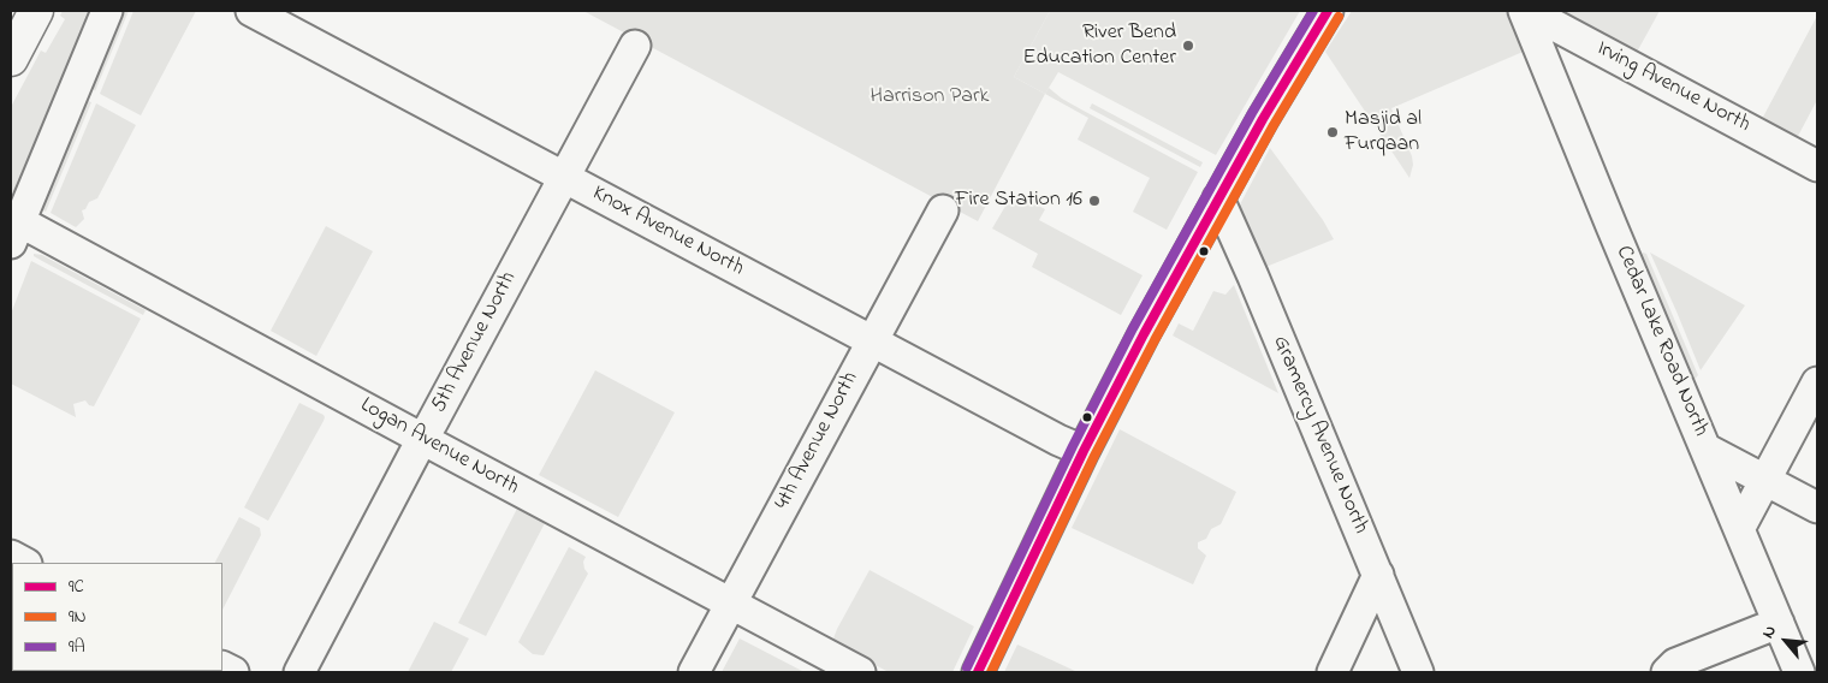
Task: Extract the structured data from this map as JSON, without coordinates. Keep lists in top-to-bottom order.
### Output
{
  "streets": {
    "street": [
      "Irving Avenue North",
      "Knox Avenue North",
      "Cedar Lake Road North",
      "5th Avenue North",
      "Gramercy Avenue North",
      "4th Avenue North",
      "Logan Avenue North"
    ]
  },
  "crossings": [
    ["Irving Avenue North", "Cedar Lake Road North"],
    ["Knox Avenue North", "5th Avenue North"],
    ["Knox Avenue North", "4th Avenue North"],
    ["5th Avenue North", "Logan Avenue North"],
    ["4th Avenue North", "Logan Avenue North"]
  ],
  "parks": ["Harrison Park"],
  "places": ["River Bend Education Center", "Masjid al Furqaan", "Fire Station 16"],
  "lines": ["transit line 9C", "transit line 9A", "transit line 9N"],
  "legend": ["9C", "9N", "9A"],
  "north": "top left"
}
